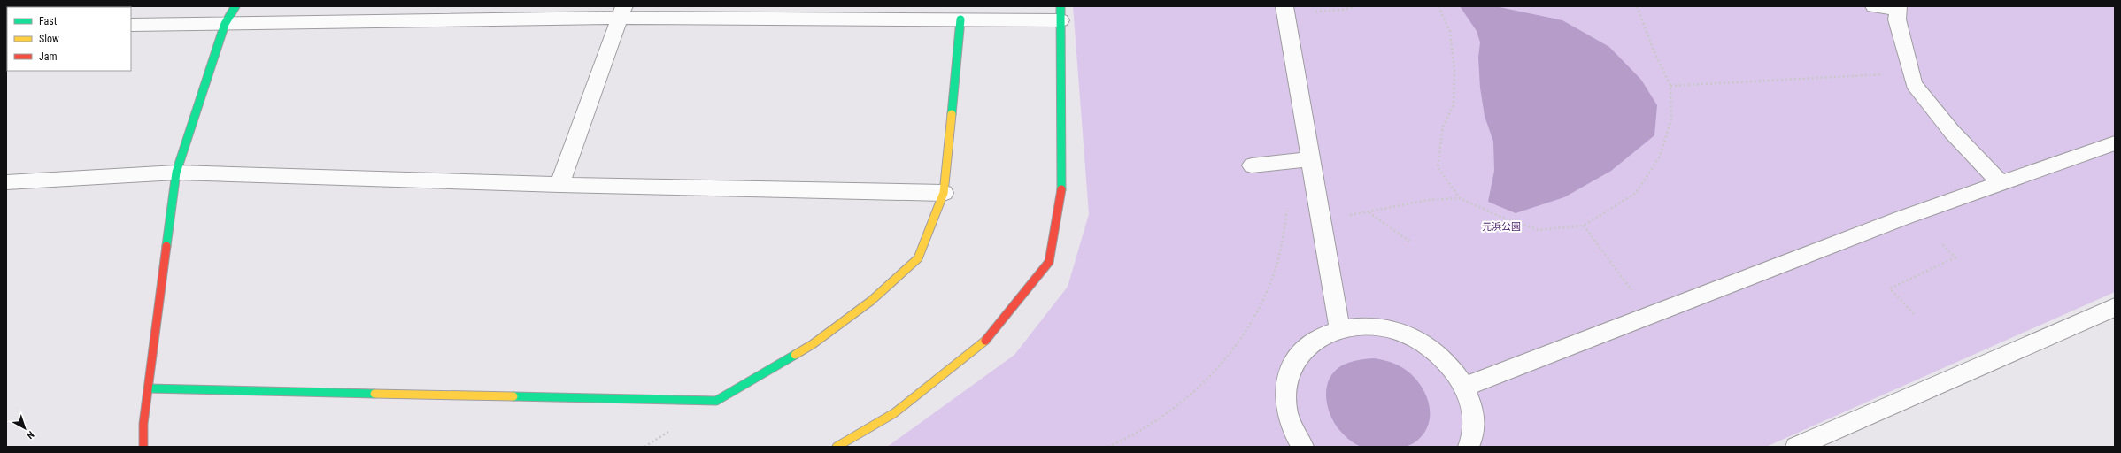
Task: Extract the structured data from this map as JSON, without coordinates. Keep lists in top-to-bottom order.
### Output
{
  "parks": ["元浜公園"],
  "legend": ["Fast", "Slow", "Jam"],
  "north": "bottom right"
}
